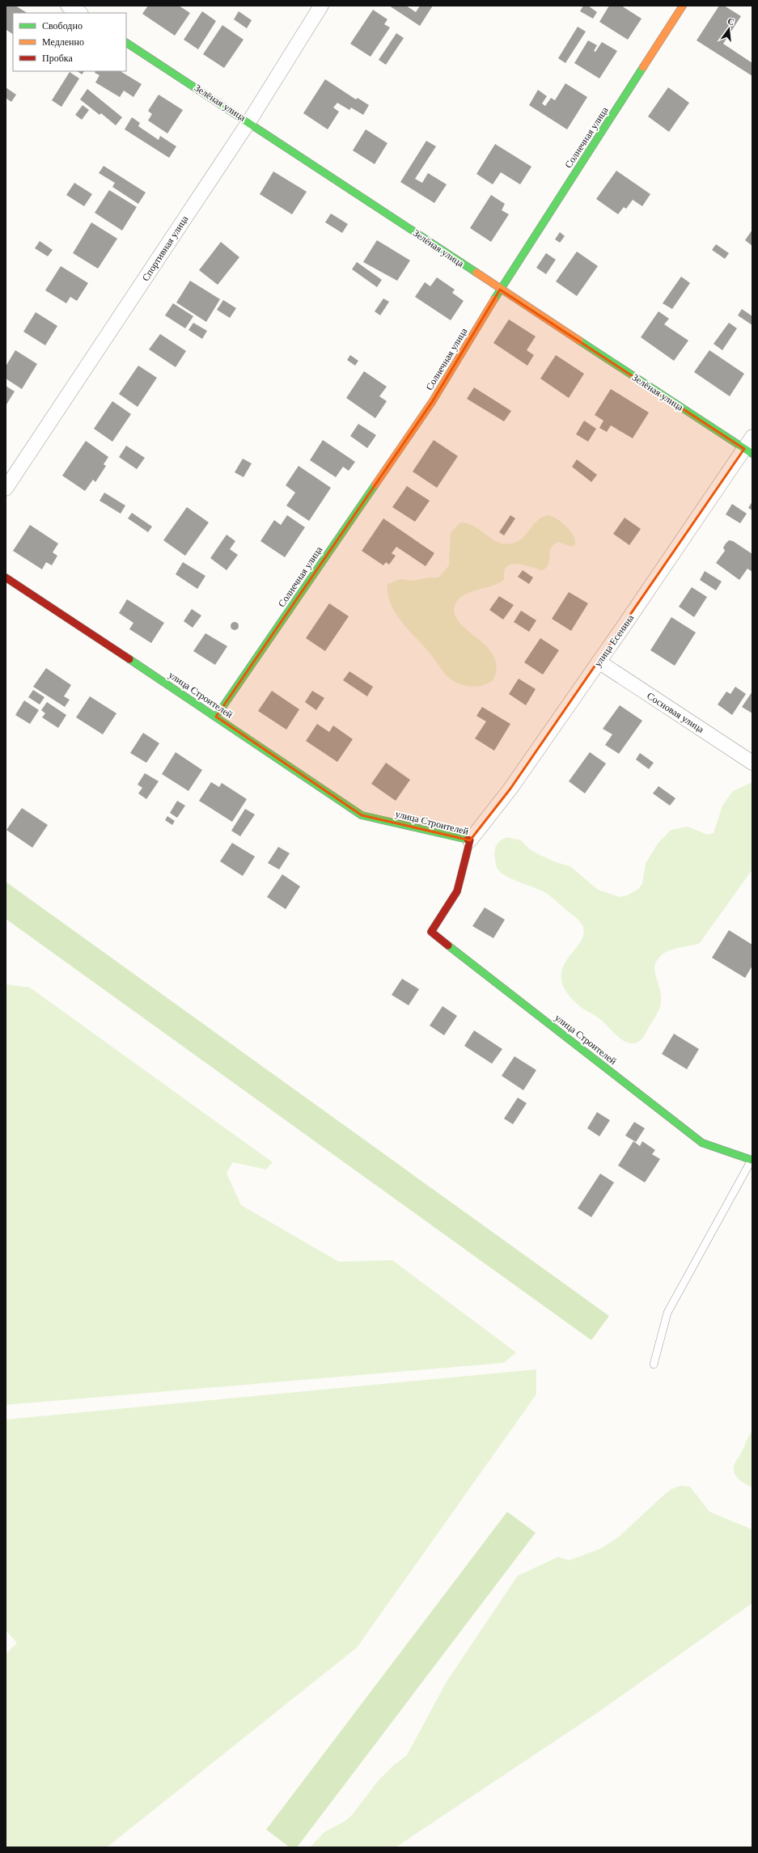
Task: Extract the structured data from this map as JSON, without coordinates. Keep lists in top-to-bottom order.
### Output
{
  "streets": {
    "street": [
      "Зелёная улица",
      "Солнечная улица",
      "Спортивная улица",
      "улица Есенина",
      "улица Строителей",
      "Сосновая улица"
    ]
  },
  "crossings": [
    ["Зелёная улица", "Солнечная улица"],
    ["Зелёная улица", "Спортивная улица"],
    ["Зелёная улица", "улица Есенина"],
    ["Солнечная улица", "улица Строителей"],
    ["улица Есенина", "улица Строителей"],
    ["улица Есенина", "Сосновая улица"]
  ],
  "legend": ["Свободно", "Медленно", "Пробка"],
  "north": "top"
}
